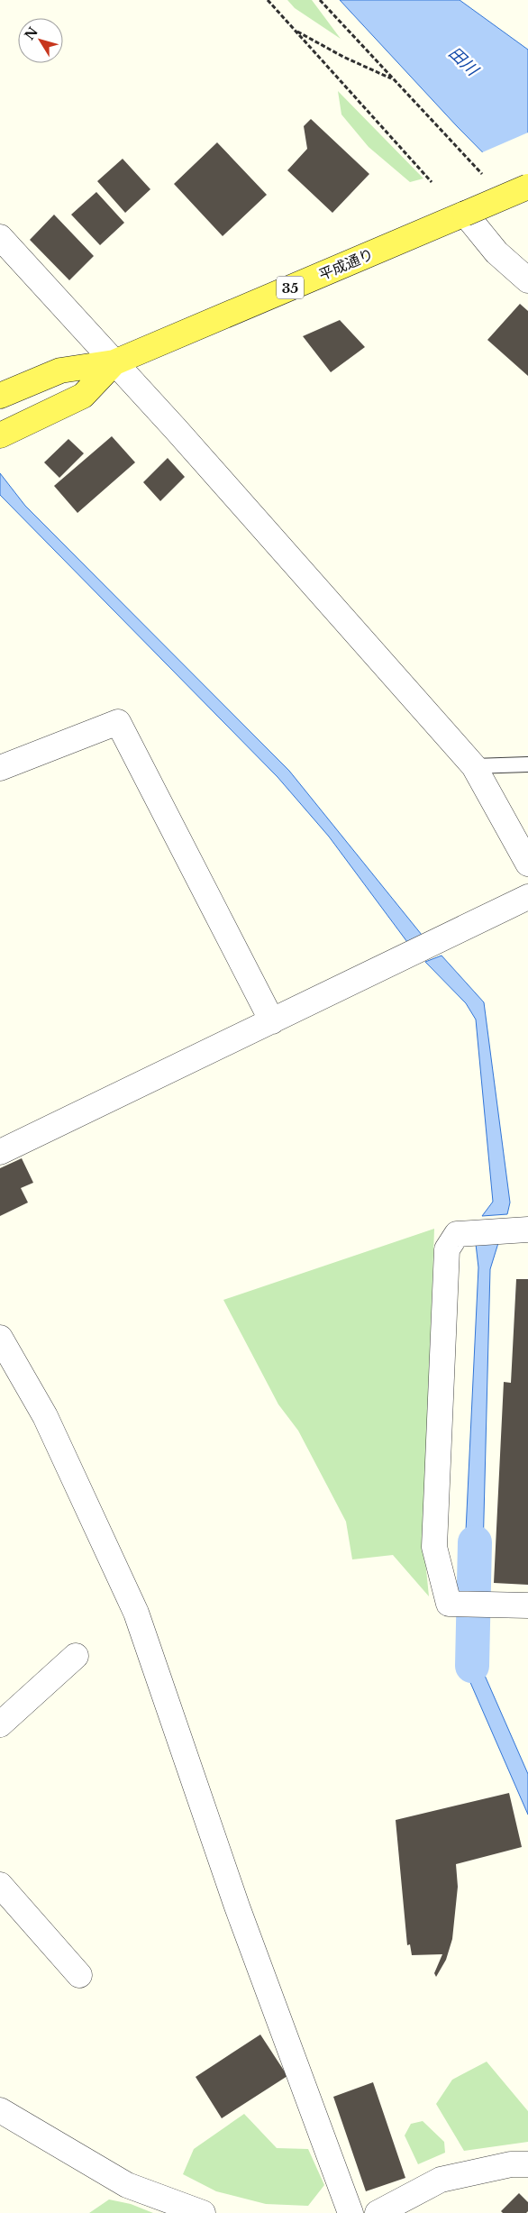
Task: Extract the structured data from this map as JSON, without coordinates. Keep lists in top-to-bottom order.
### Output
{
  "streets": {
    "main road": ["平成通り", "35"]
  },
  "water": ["田川"],
  "north": "top left"
}
